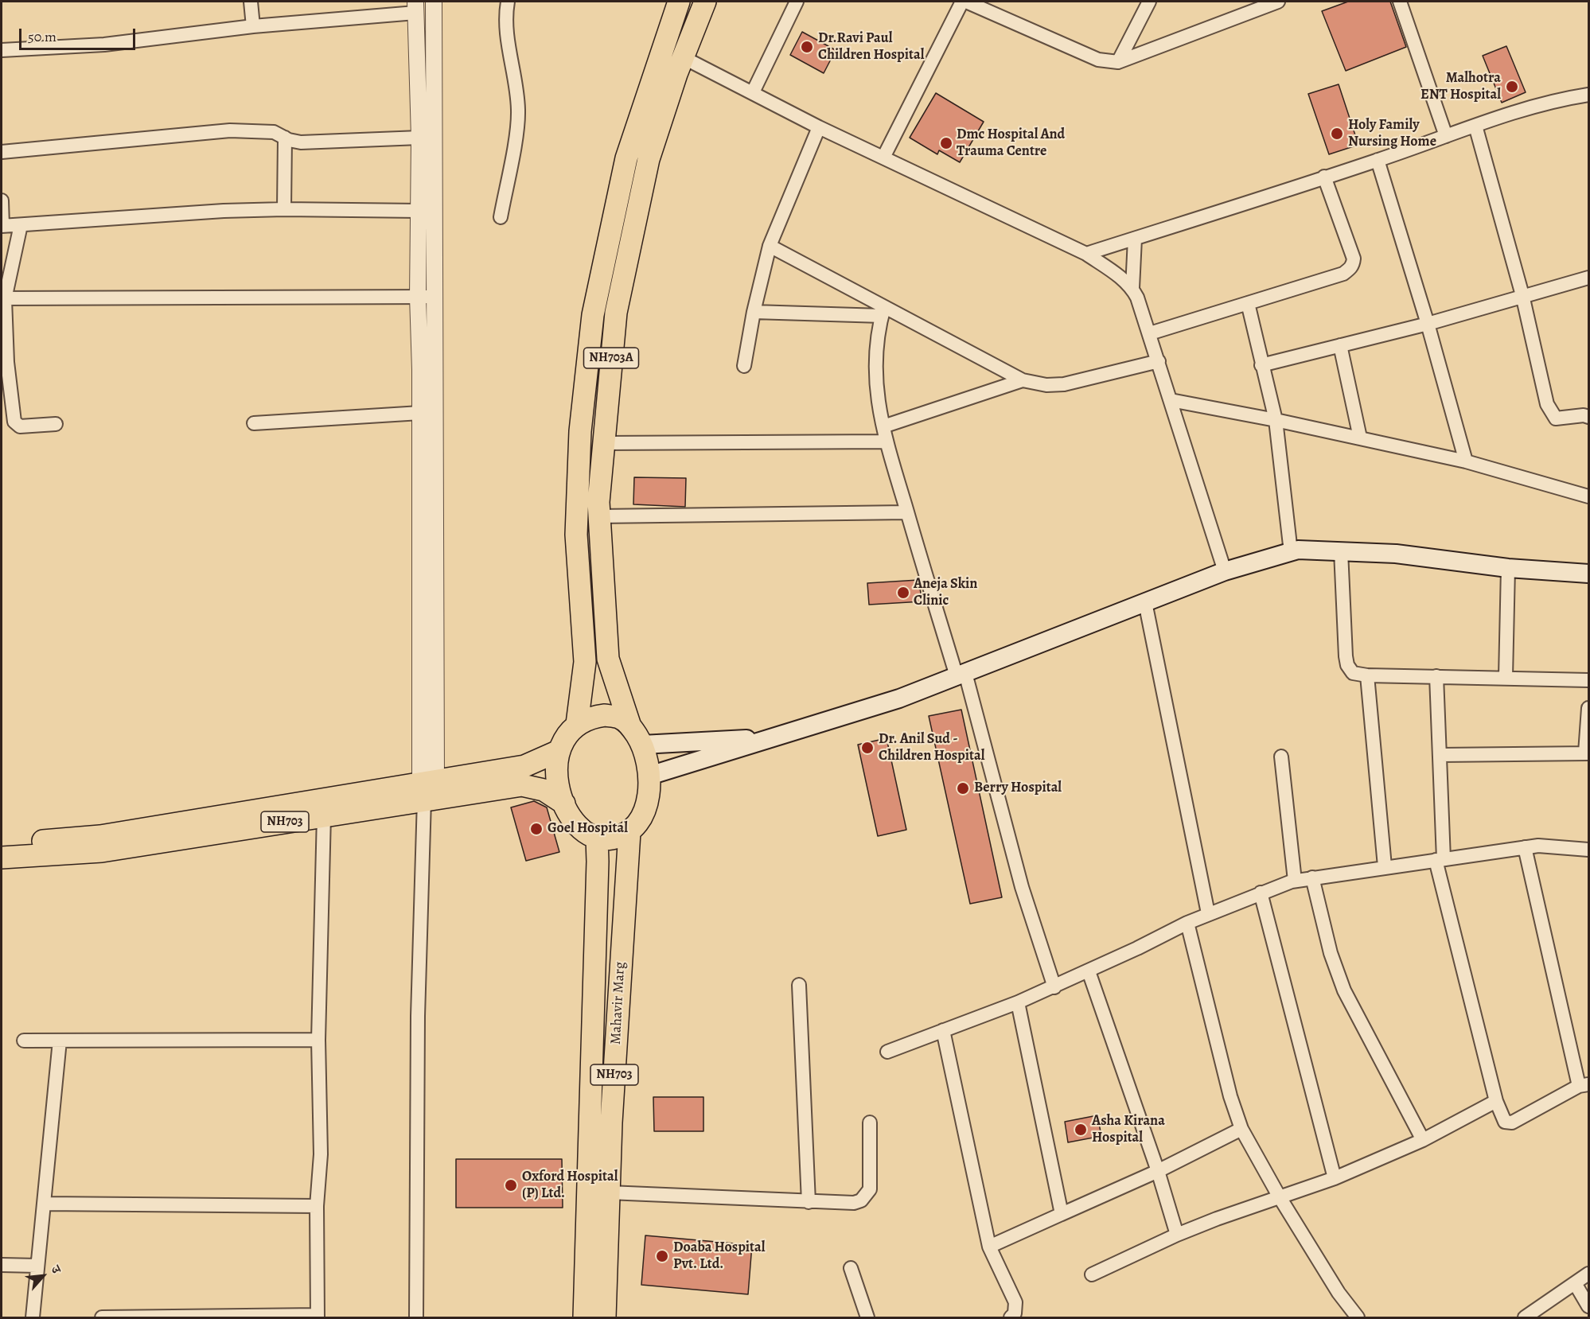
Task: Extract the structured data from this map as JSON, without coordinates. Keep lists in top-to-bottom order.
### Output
{
  "streets": {
    "highway": ["NH703A", "NH703", "Mahavir Marg"]
  },
  "crossings": [
    ["NH703A", "NH703"],
    ["NH703A", "Mahavir Marg"],
    ["NH703", "Mahavir Marg"]
  ],
  "places": [
    "Dr.Ravi Paul Children Hospital",
    "Malhotra ENT Hospital",
    "Holy Family Nursing Home",
    "Dmc Hospital And Trauma Centre",
    "Aneja Skin Clinic",
    "Dr. Anil Sud - Children Hospital",
    "Berry Hospital",
    "Goel Hospital",
    "Asha Kirana Hospital",
    "Oxford Hospital (P) Ltd.",
    "Doaba Hospital Pvt. Ltd."
  ],
  "scale_bar": "50 m",
  "north": "top right"
}
